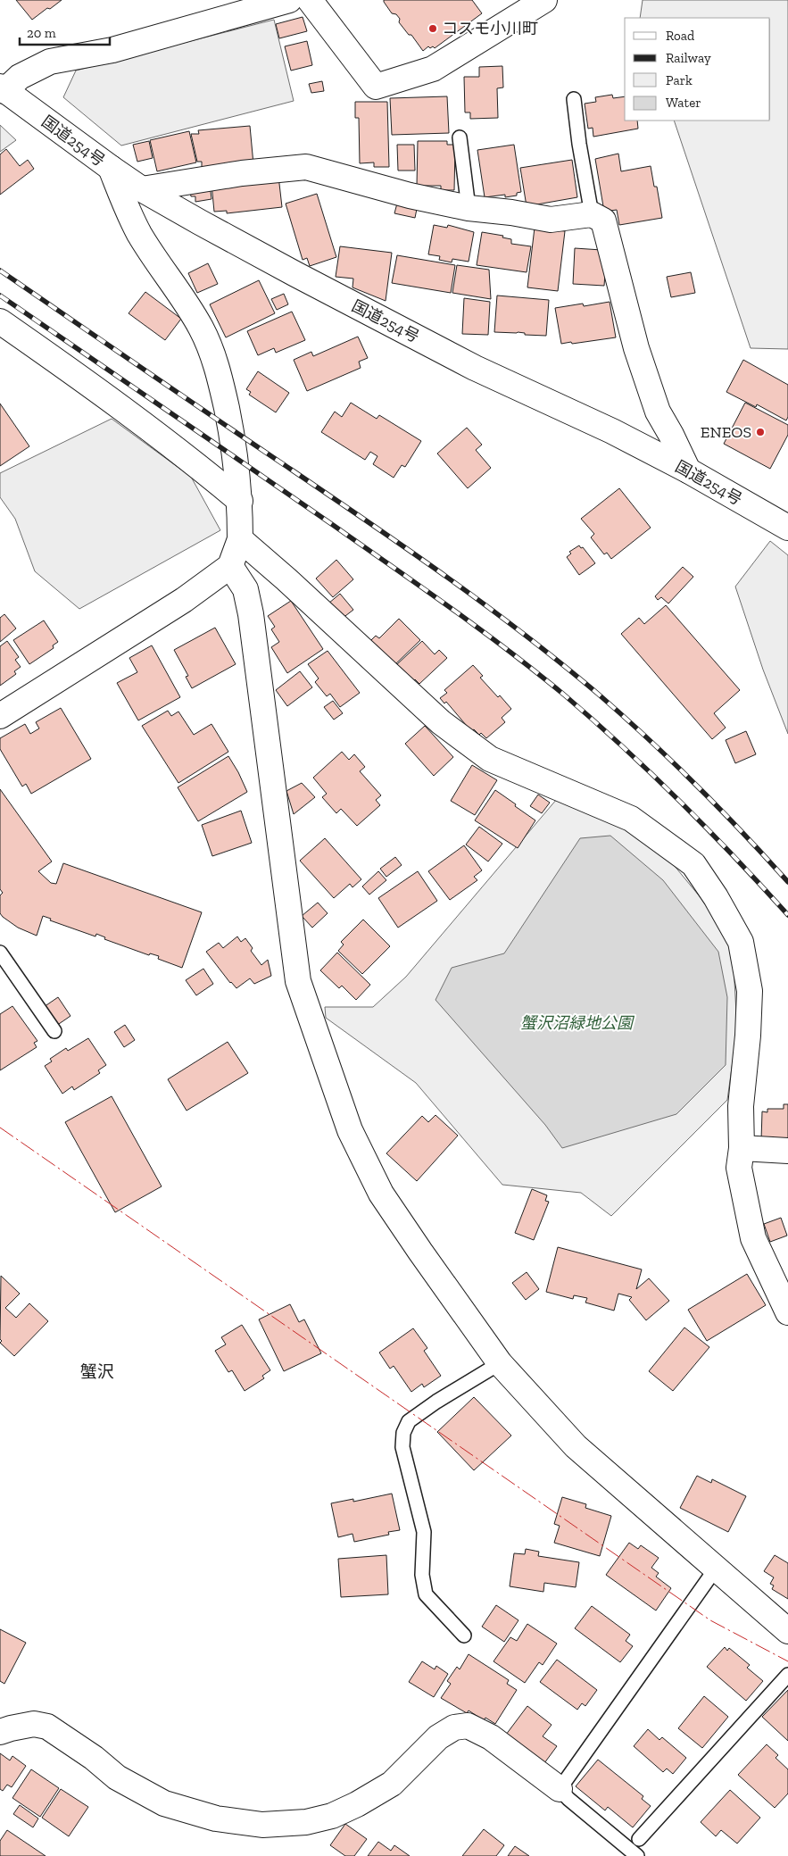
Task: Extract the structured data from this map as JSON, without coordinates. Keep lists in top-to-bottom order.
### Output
{
  "streets": {
    "main road": ["国道254号"]
  },
  "districts": ["蟹沢"],
  "parks": ["蟹沢沼緑地公園"],
  "places": ["コスモ小川町", "ENEOS"],
  "legend": [
    "Road",
    "Railway",
    "Park",
    "Water"
  ],
  "scale_bar": "20 m"
}
